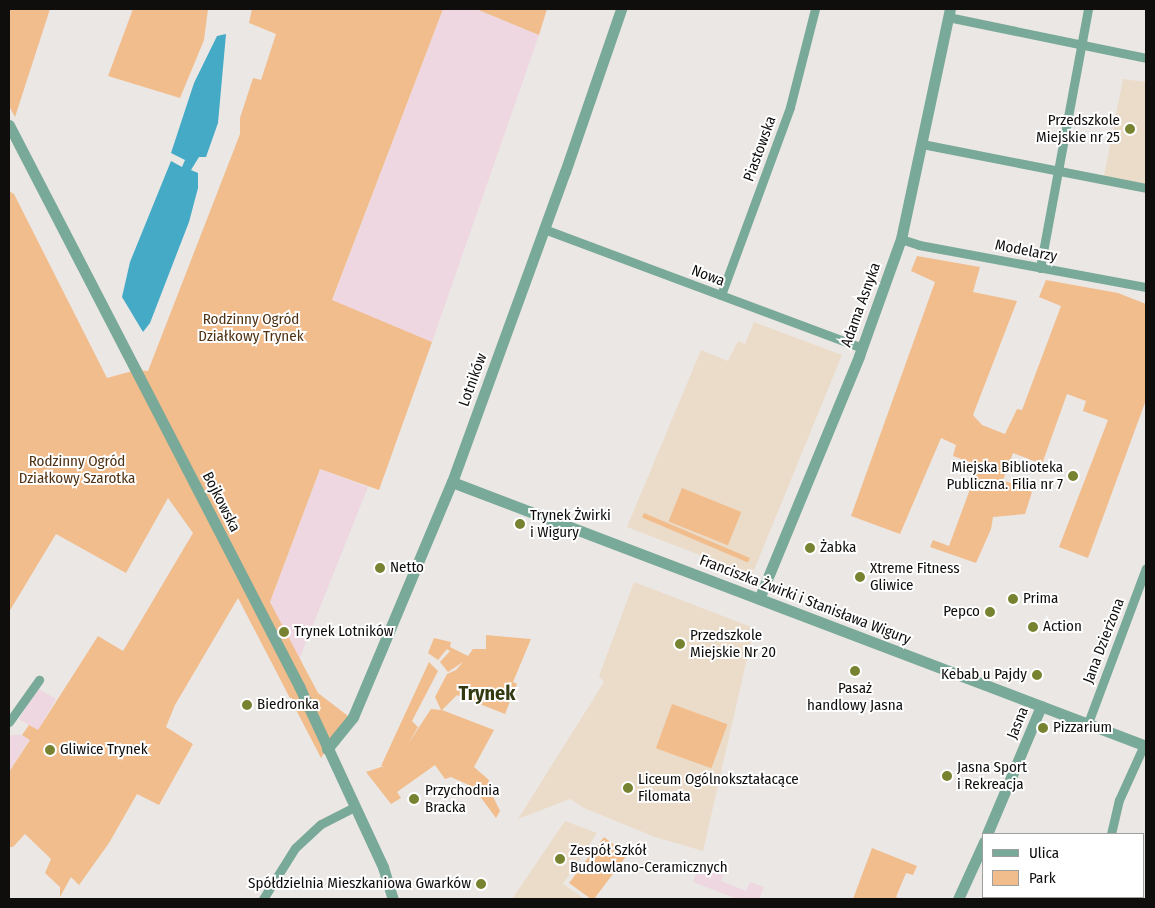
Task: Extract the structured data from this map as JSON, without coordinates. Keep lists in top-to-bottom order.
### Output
{
  "streets": {
    "street": [
      "Piastowska",
      "Modelarzy",
      "Nowa",
      "Adama Asnyka",
      "Lotników",
      "Bojkowska",
      "Franciszka Żwirki i Stanisława Wigury",
      "Jana Dzierżona",
      "Jasna"
    ]
  },
  "crossings": [
    ["Piastowska", "Nowa"],
    ["Modelarzy", "Adama Asnyka"],
    ["Nowa", "Adama Asnyka"],
    ["Nowa", "Lotników"],
    ["Adama Asnyka", "Franciszka Żwirki i Stanisława Wigury"],
    ["Lotników", "Bojkowska"],
    ["Lotników", "Franciszka Żwirki i Stanisława Wigury"],
    ["Franciszka Żwirki i Stanisława Wigury", "Jana Dzierżona"],
    ["Franciszka Żwirki i Stanisława Wigury", "Jasna"]
  ],
  "districts": ["Trynek"],
  "parks": ["Rodzinny Ogród Działkowy Trynek", "Rodzinny Ogród Działkowy Szarotka"],
  "places": [
    "Przedszkole Miejskie nr 25",
    "Miejska Biblioteka Publiczna. Filia nr 7",
    "Trynek Żwirki i Wigury",
    "Żabka",
    "Netto",
    "Xtreme Fitness Gliwice",
    "Prima",
    "Pepco",
    "Action",
    "Trynek Lotników",
    "Przedszkole Miejskie Nr 20",
    "Pasaż handlowy Jasna",
    "Kebab u Pajdy",
    "Biedronka",
    "Pizzarium",
    "Gliwice Trynek",
    "Jasna Sport i Rekreacja",
    "Liceum Ogólnokształacące Filomata",
    "Przychodnia Bracka",
    "Zespół Szkół Budowlano-Ceramicznych",
    "Spółdzielnia Mieszkaniowa Gwarków"
  ],
  "legend": ["Ulica", "Park"]
}
